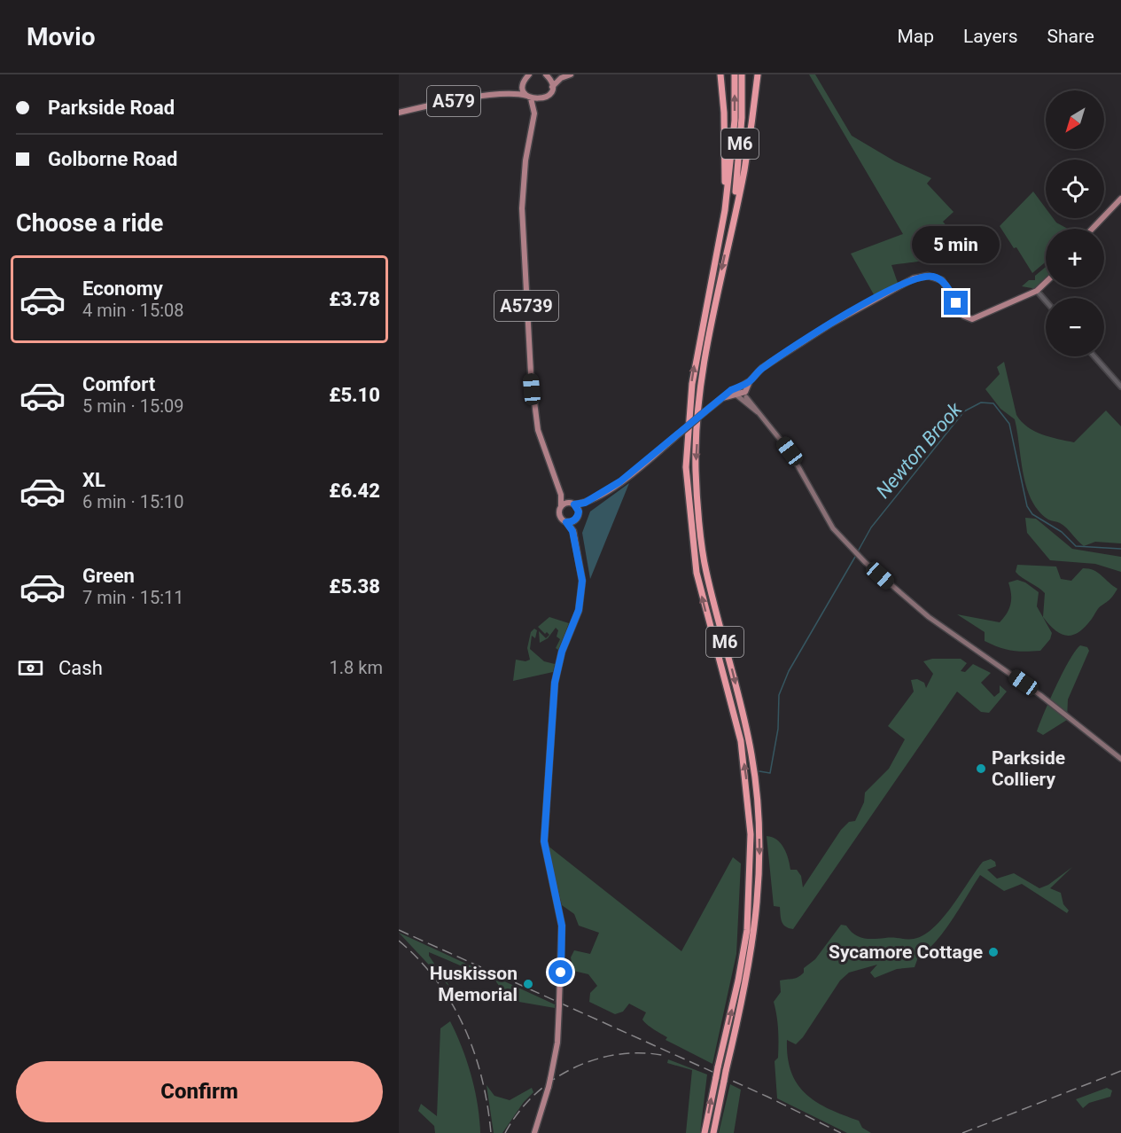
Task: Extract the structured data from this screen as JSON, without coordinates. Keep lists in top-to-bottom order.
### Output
{
  "streets": {
    "highway": ["M6"],
    "main road": ["A579", "A5739"]
  },
  "crossings": [
    ["A579", "A5739"]
  ],
  "water": ["Newton Brook"],
  "places": ["Parkside Colliery", "Sycamore Cottage", "Huskisson Memorial"],
  "north": "bottom left",
  "page": {
    "header": "Movio",
    "nav": ["Map", "Layers", "Share"],
    "banner": ["Parkside Road", "Golborne Road"],
    "map_buttons": ["+", "−"],
    "heading": "Choose a ride",
    "bubble": "5 min",
    "list": [
      {
        "name": "Economy",
        "note": "4 min · 15:08",
        "value": "£3.78"
      },
      {
        "name": "Comfort",
        "note": "5 min · 15:09",
        "value": "£5.10"
      },
      {
        "name": "XL",
        "note": "6 min · 15:10",
        "value": "£6.42"
      },
      {
        "name": "Green",
        "note": "7 min · 15:11",
        "value": "£5.38"
      }
    ],
    "pay": ["Cash", "1.8 km"],
    "buttons": "Confirm"
  }
}
